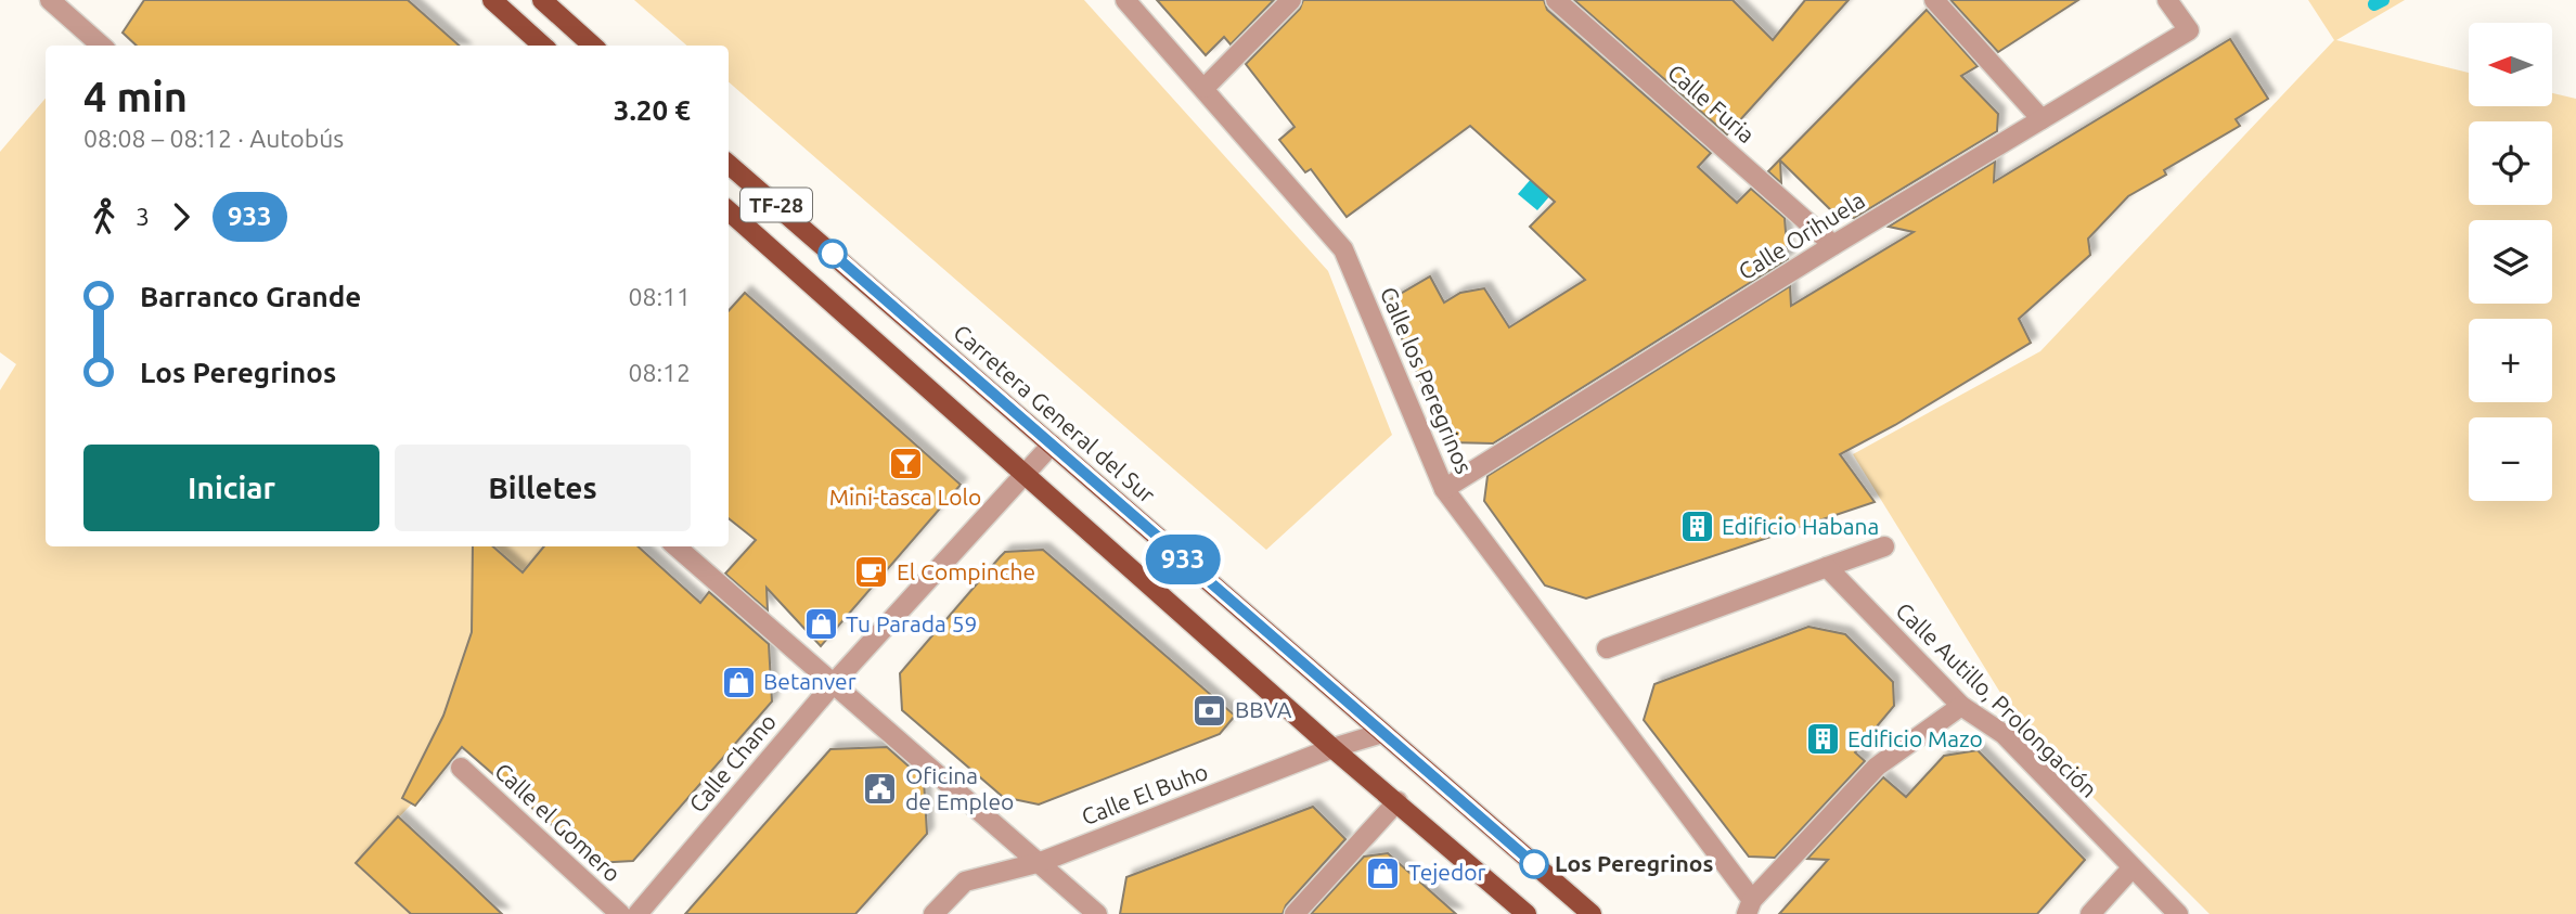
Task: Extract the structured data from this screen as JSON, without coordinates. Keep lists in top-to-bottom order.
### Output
{
  "streets": {
    "main road": ["TF-28", "Carretera General del Sur"],
    "street": [
      "Calle Furia",
      "Calle Orihuela",
      "Calle los Peregrinos",
      "Calle Autillo, Prolongación",
      "Calle Chano",
      "Calle El Buho",
      "Calle el Gomero"
    ]
  },
  "crossings": [
    ["Calle Furia", "Calle Orihuela"],
    ["TF-28", "Calle Chano"],
    ["TF-28", "Calle El Buho"],
    ["Calle Orihuela", "Calle los Peregrinos"],
    ["Carretera General del Sur", "Calle Chano"],
    ["Carretera General del Sur", "Calle El Buho"]
  ],
  "places": {
    "bar": ["Mini-tasca Lolo"],
    "building": ["Edificio Habana", "Edificio Mazo"],
    "cafe": ["El Compinche"],
    "shop": ["Tu Parada 59", "Betanver", "Tejedor"],
    "bank": ["BBVA"],
    "public building": ["Oficina de Empleo"],
    "other": ["Los Peregrinos"]
  },
  "lines": ["bus line 933"],
  "north": "left",
  "page": {
    "on_map": "933",
    "map_buttons": ["+", "−"],
    "heading": ["4 min", "08:08 – 08:12 · Autobús", "3.20 €"],
    "legs": ["3", "933"],
    "list": [
      {
        "name": "Barranco Grande",
        "value": "08:11"
      },
      {
        "name": "Los Peregrinos",
        "value": "08:12"
      }
    ],
    "buttons": ["Iniciar", "Billetes"]
  }
}
